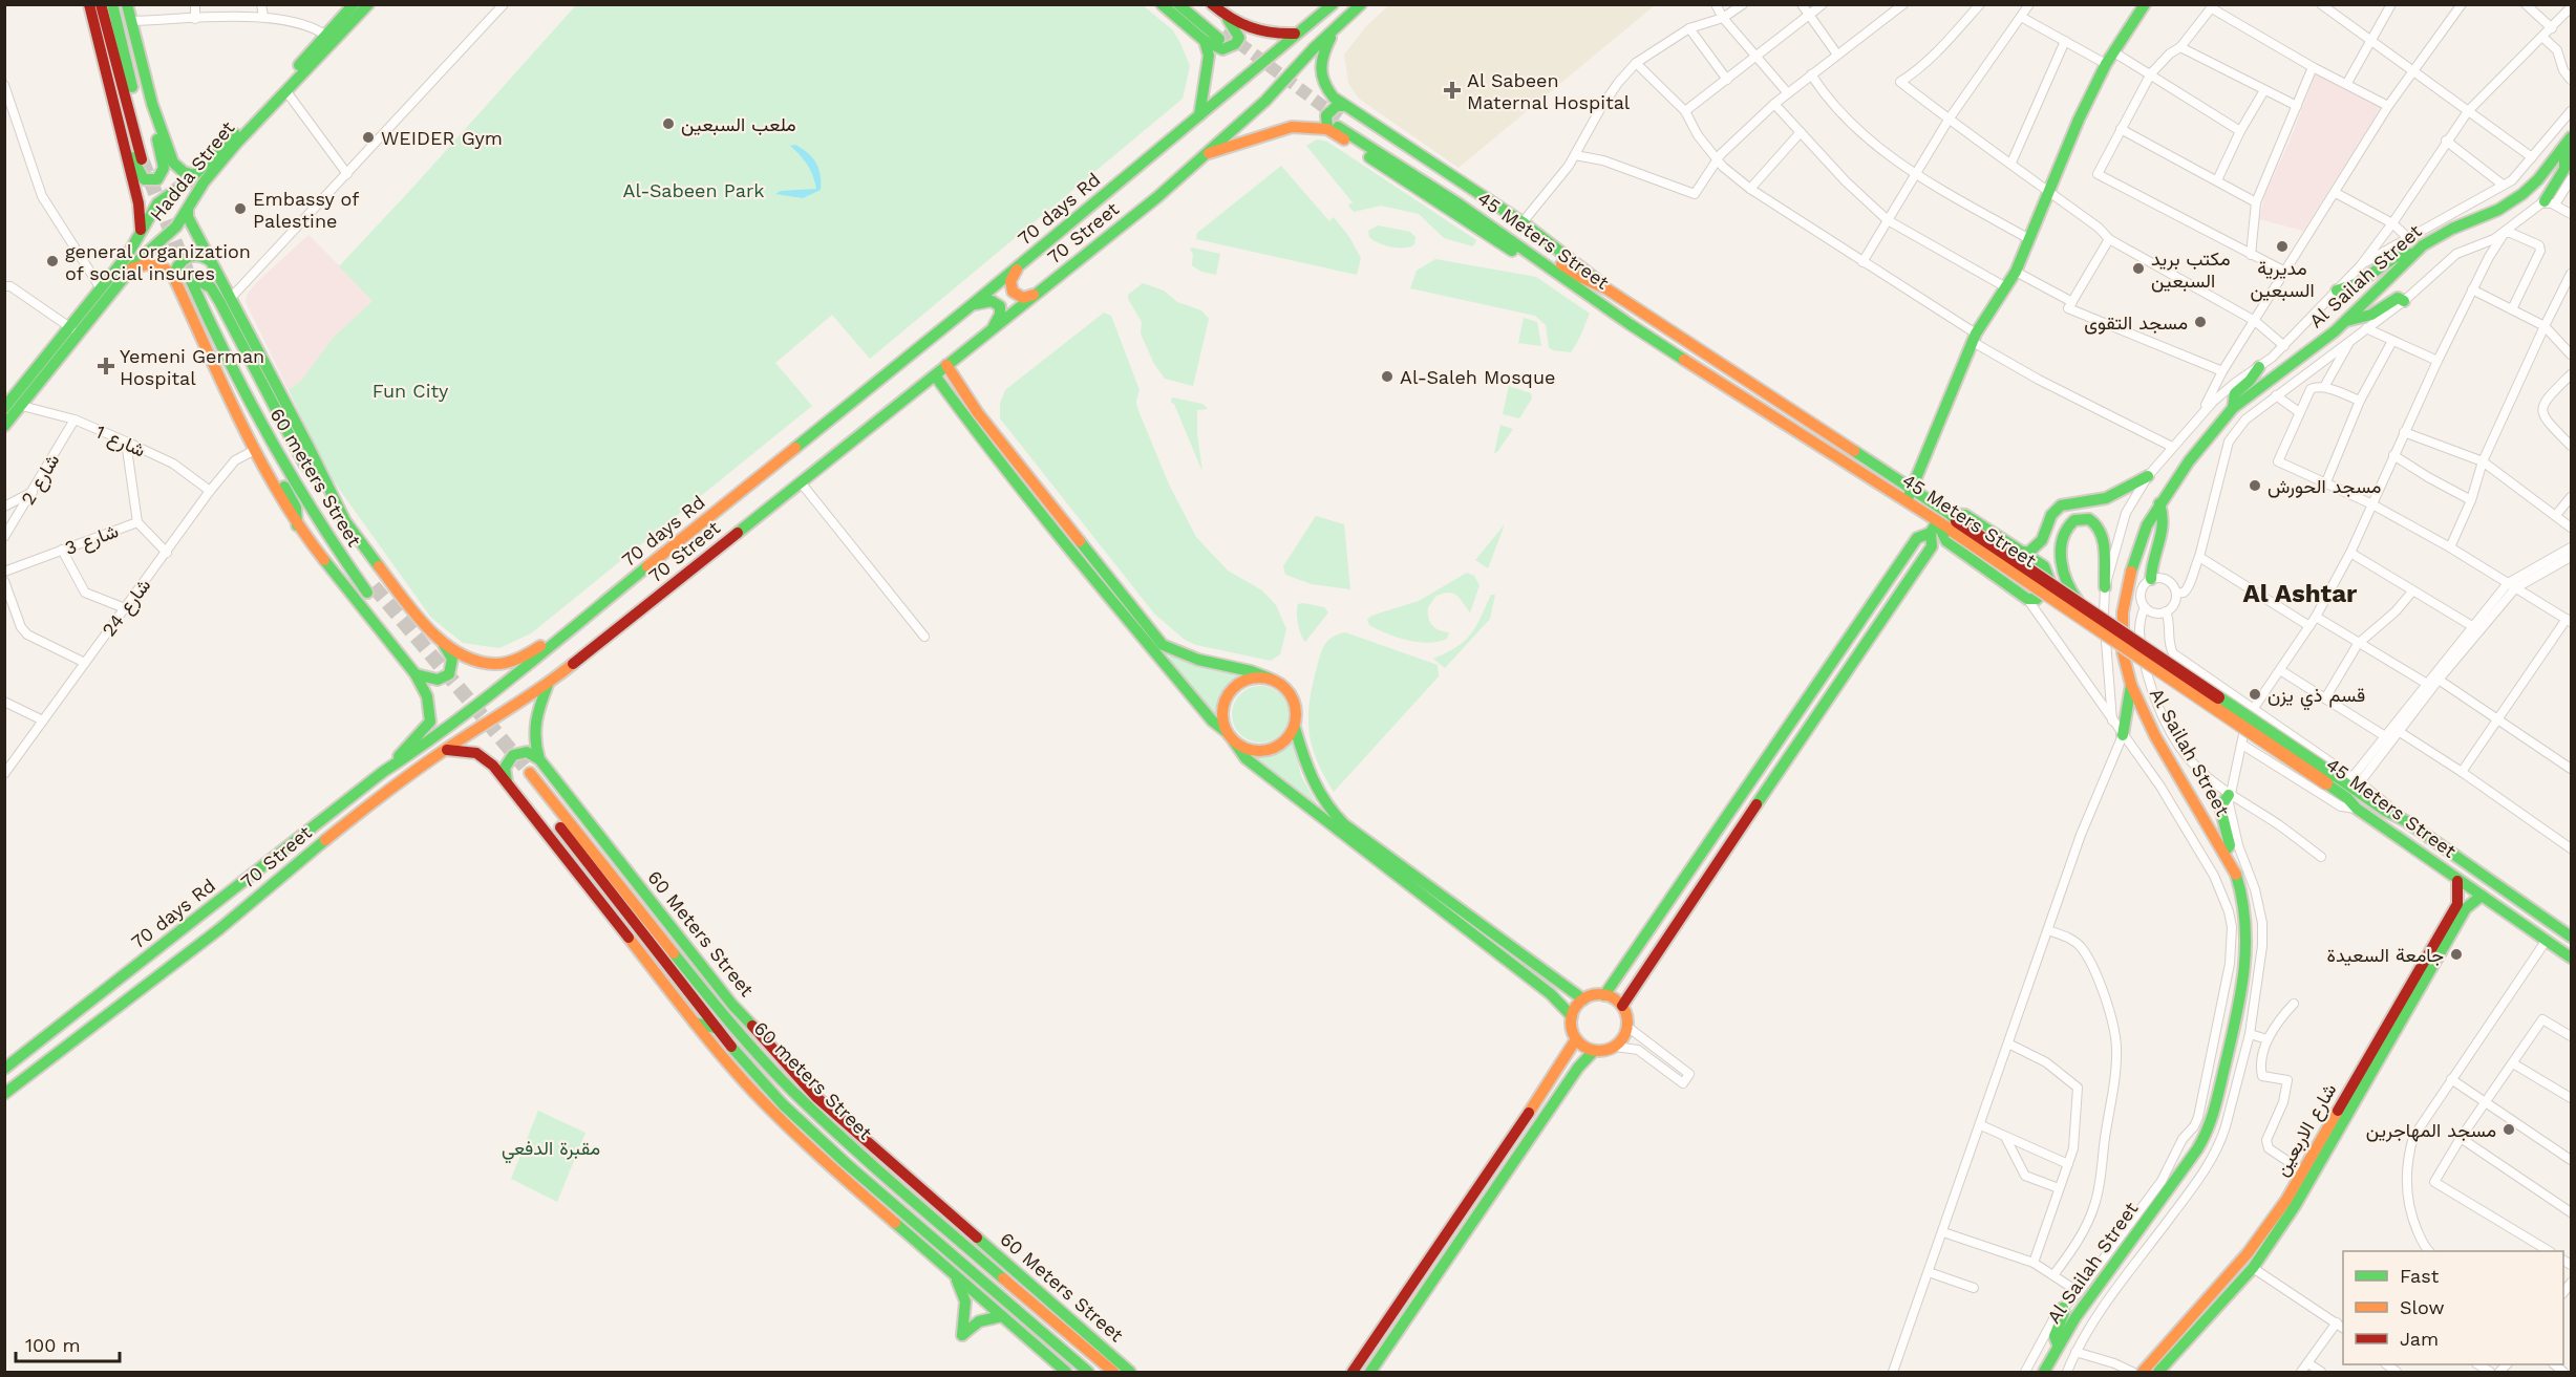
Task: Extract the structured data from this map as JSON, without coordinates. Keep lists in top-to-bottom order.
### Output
{
  "streets": {
    "main road": [
      "Hadda Street",
      "70 days Rd",
      "70 Street",
      "45 Meters Street",
      "Al Sailah Street",
      "60 meters Street",
      "60 Meters Street",
      "شارع الاربعين"
    ],
    "street": [
      "شارع 1",
      "شارع 2",
      "شارع 3",
      "شارع 24"
    ]
  },
  "crossings": [
    ["Hadda Street", "شارع 1"],
    ["70 Street", "60 Meters Street"],
    ["45 Meters Street", "شارع الاربعين"],
    ["شارع 1", "شارع 2"],
    ["شارع 1", "شارع 24"],
    ["60 meters Street", "60 Meters Street"],
    ["شارع 3", "شارع 24"]
  ],
  "districts": ["Al Ashtar"],
  "parks": ["Al-Sabeen Park", "Fun City", "مقبرة الدفعي"],
  "places": {
    "health": ["Al Sabeen Maternal Hospital", "Yemeni German Hospital"],
    "other": [
      "ملعب السبعين",
      "WEIDER Gym",
      "Embassy of Palestine",
      "مديرية السبعين",
      "general organization of social insures",
      "مكتب بريد السبعين",
      "مسجد التقوى",
      "Al-Saleh Mosque",
      "مسجد الحورش",
      "قسم ذي يزن",
      "جامعة السعيدة",
      "مسجد المهاجرين"
    ]
  },
  "legend": ["Fast", "Slow", "Jam"],
  "scale_bar": "100 m"
}
